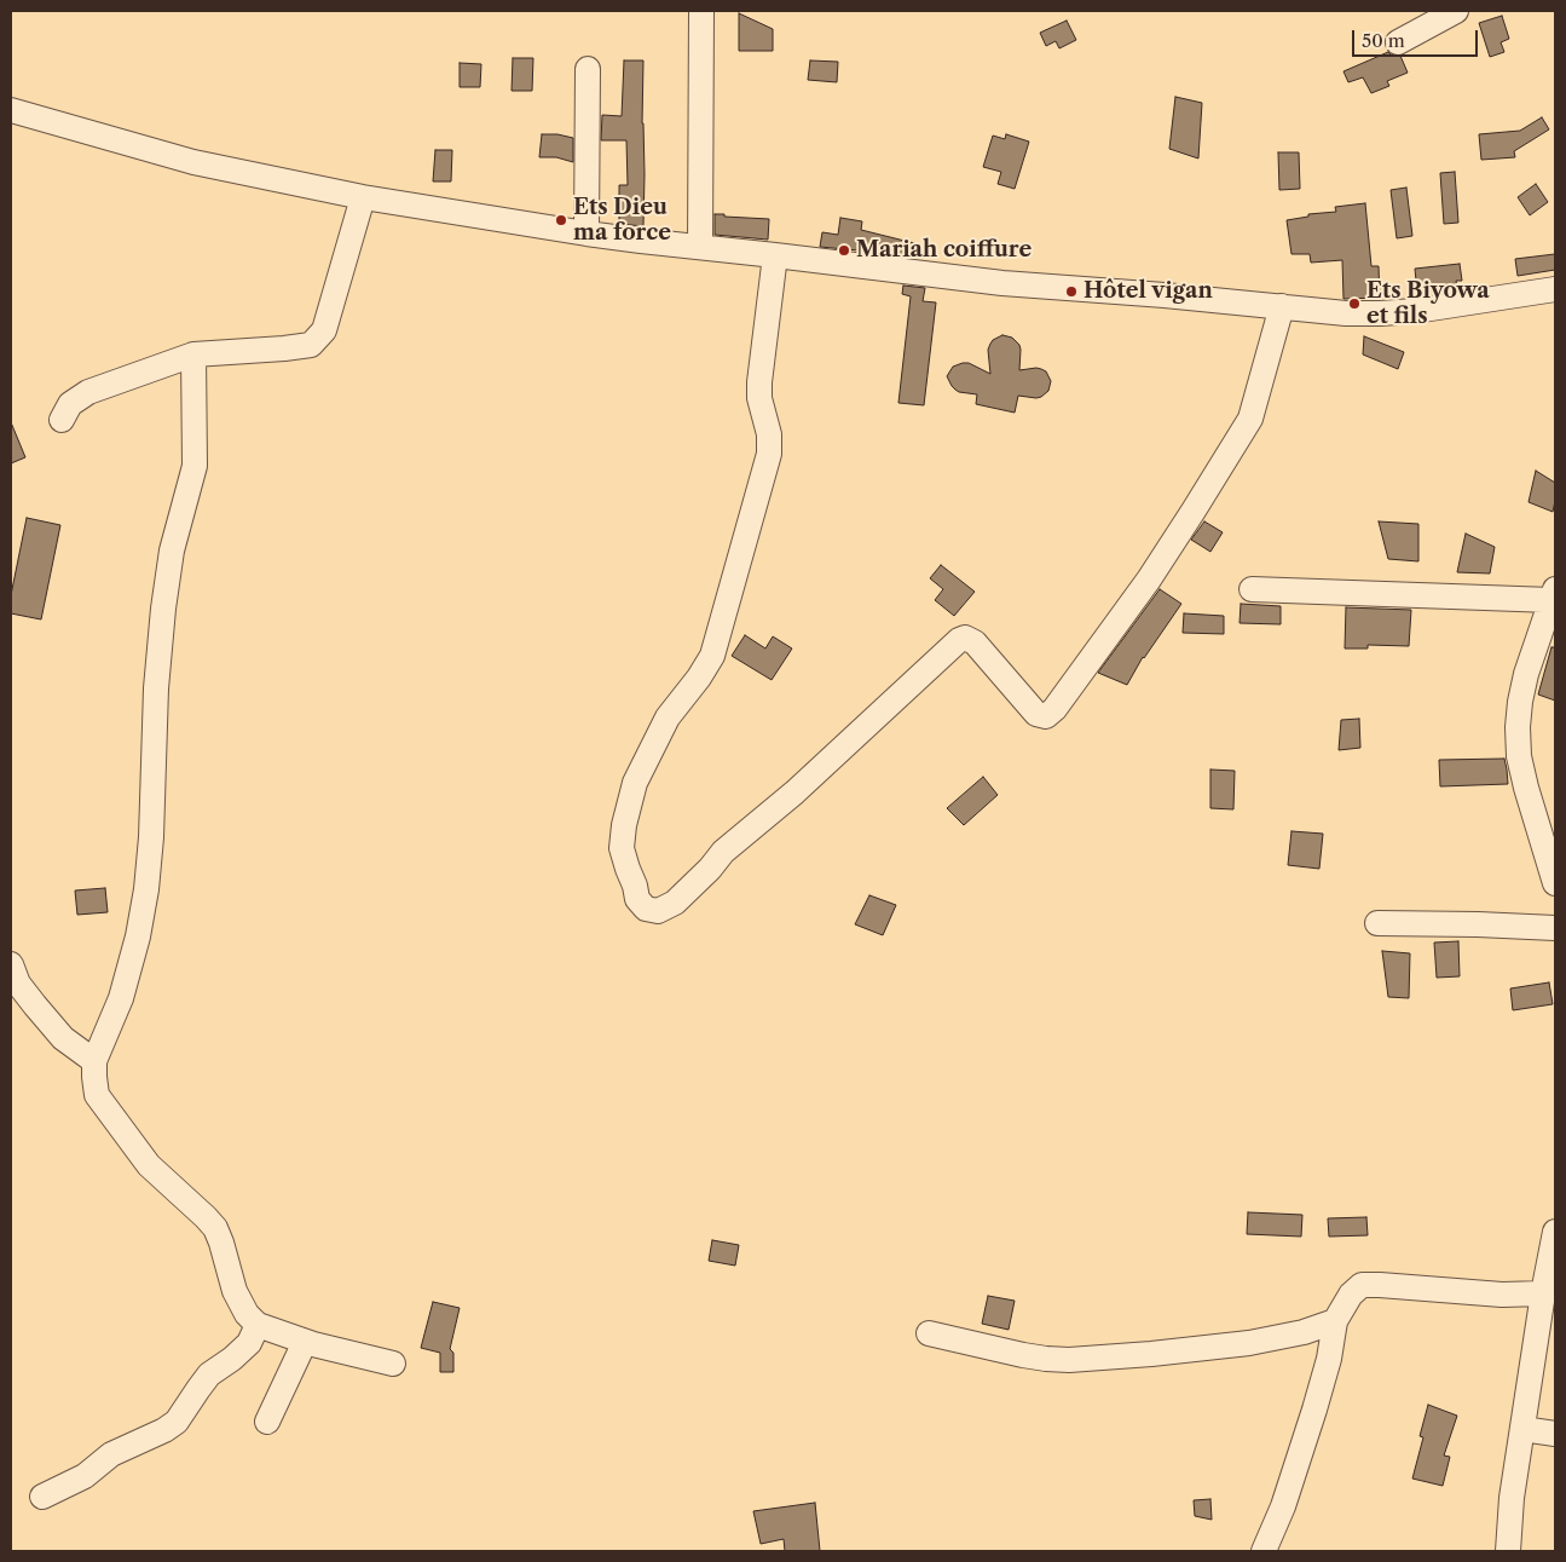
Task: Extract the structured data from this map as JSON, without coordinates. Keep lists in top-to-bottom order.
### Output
{
  "places": [
    "Ets Dieu ma force",
    "Mariah coiffure",
    "Hôtel vigan",
    "Ets Biyowa et fils"
  ],
  "scale_bar": "50 m"
}
